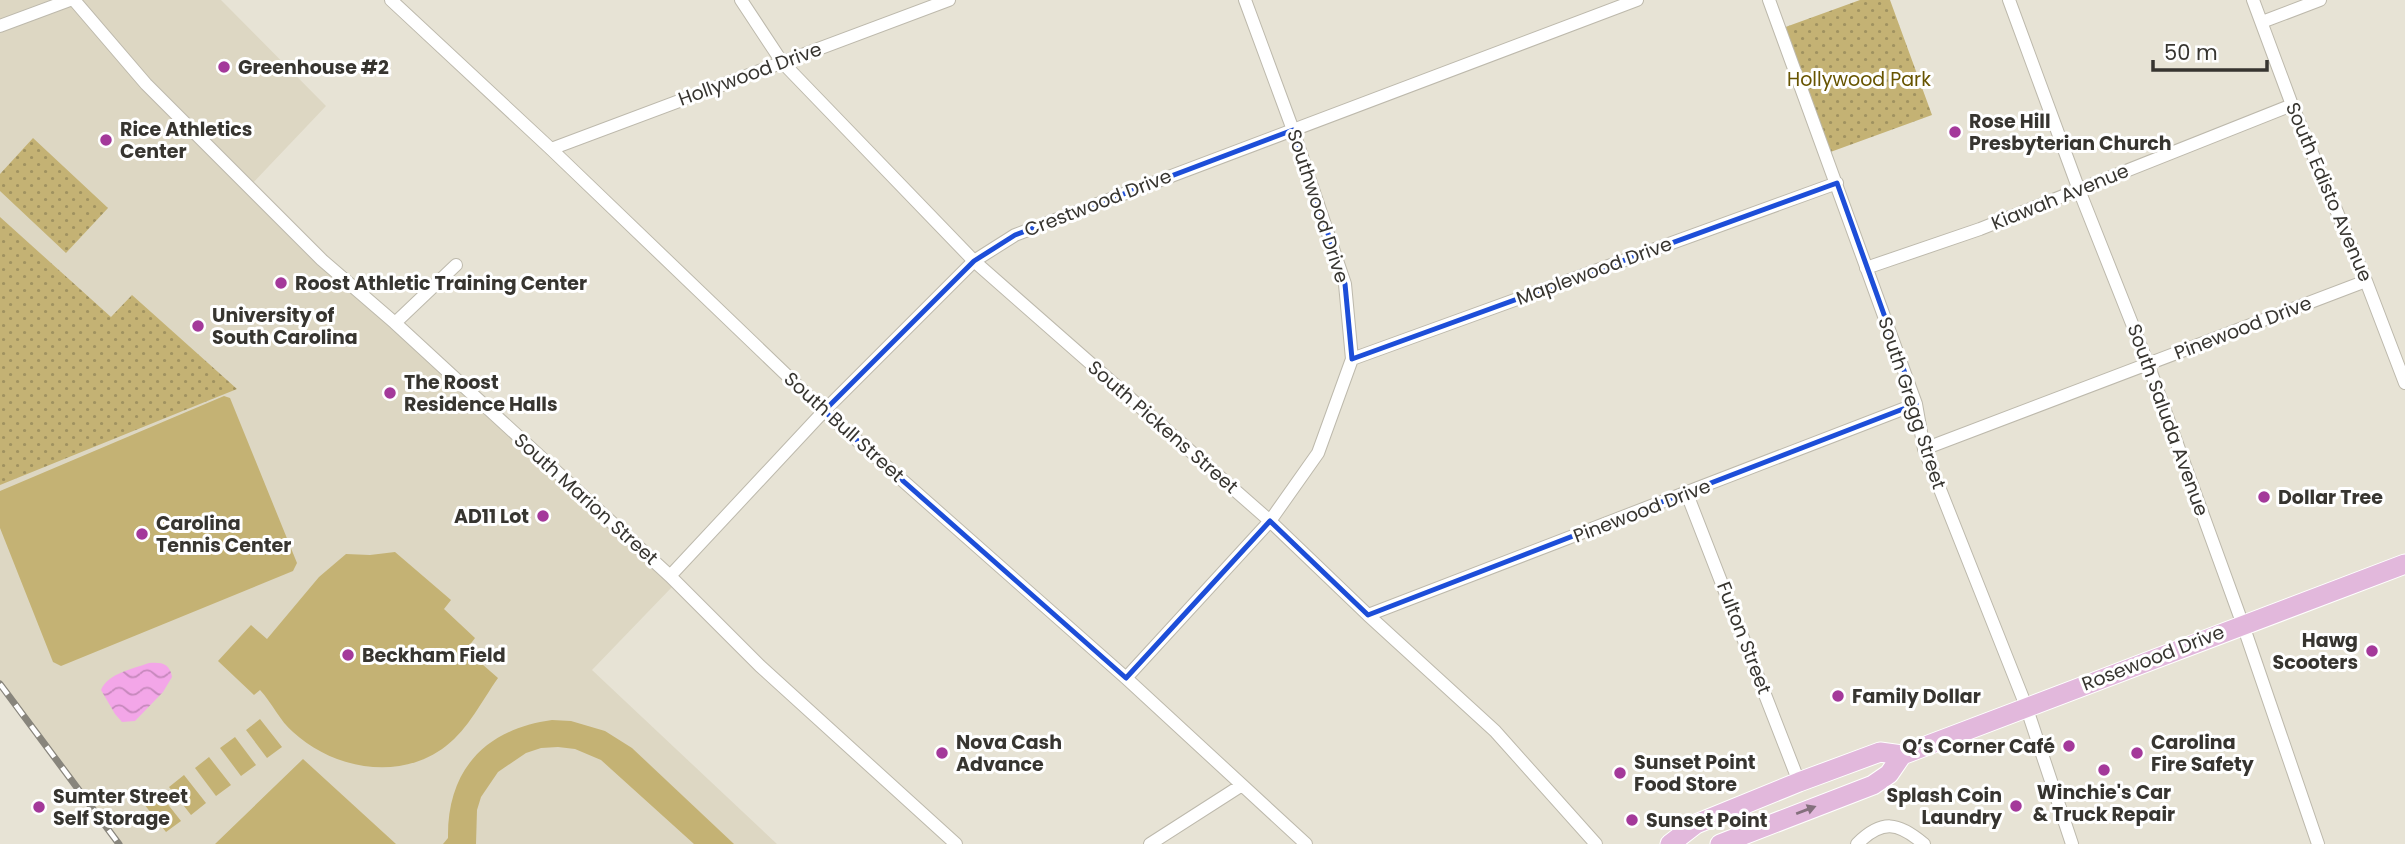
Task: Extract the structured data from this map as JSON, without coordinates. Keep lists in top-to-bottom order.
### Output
{
  "streets": {
    "main road": ["Rosewood Drive"],
    "street": [
      "Hollywood Drive",
      "South Edisto Avenue",
      "Kiawah Avenue",
      "Crestwood Drive",
      "Southwood Drive",
      "Maplewood Drive",
      "Pinewood Drive",
      "South Gregg Street",
      "South Saluda Avenue",
      "South Bull Street",
      "South Pickens Street",
      "South Marion Street",
      "Fulton Street"
    ]
  },
  "crossings": [
    ["Hollywood Drive", "South Bull Street"],
    ["Hollywood Drive", "South Pickens Street"],
    ["South Edisto Avenue", "Kiawah Avenue"],
    ["South Edisto Avenue", "Pinewood Drive"],
    ["Kiawah Avenue", "South Gregg Street"],
    ["Kiawah Avenue", "South Saluda Avenue"],
    ["Crestwood Drive", "Southwood Drive"],
    ["Crestwood Drive", "South Bull Street"],
    ["Crestwood Drive", "South Pickens Street"],
    ["Crestwood Drive", "South Marion Street"],
    ["Southwood Drive", "Maplewood Drive"],
    ["Southwood Drive", "South Bull Street"],
    ["Southwood Drive", "South Pickens Street"],
    ["Maplewood Drive", "South Gregg Street"],
    ["Pinewood Drive", "South Gregg Street"],
    ["Pinewood Drive", "South Saluda Avenue"],
    ["Pinewood Drive", "South Pickens Street"],
    ["Pinewood Drive", "Fulton Street"],
    ["South Gregg Street", "Rosewood Drive"],
    ["South Saluda Avenue", "Rosewood Drive"],
    ["Fulton Street", "Rosewood Drive"]
  ],
  "parks": ["Hollywood Park"],
  "places": [
    "Greenhouse #2",
    "Rose Hill Presbyterian Church",
    "Rice Athletics Center",
    "Roost Athletic Training Center",
    "University of South Carolina",
    "The Roost Residence Halls",
    "Dollar Tree",
    "AD11 Lot",
    "Carolina Tennis Center",
    "Hawg Scooters",
    "Beckham Field",
    "Family Dollar",
    "Q’s Corner Café",
    "Nova Cash Advance",
    "Carolina Fire Safety",
    "Winchie's Car & Truck Repair",
    "Sunset Point Food Store",
    "Splash Coin Laundry",
    "Sumter Street Self Storage",
    "Sunset Point"
  ],
  "scale_bar": "50 m"
}
